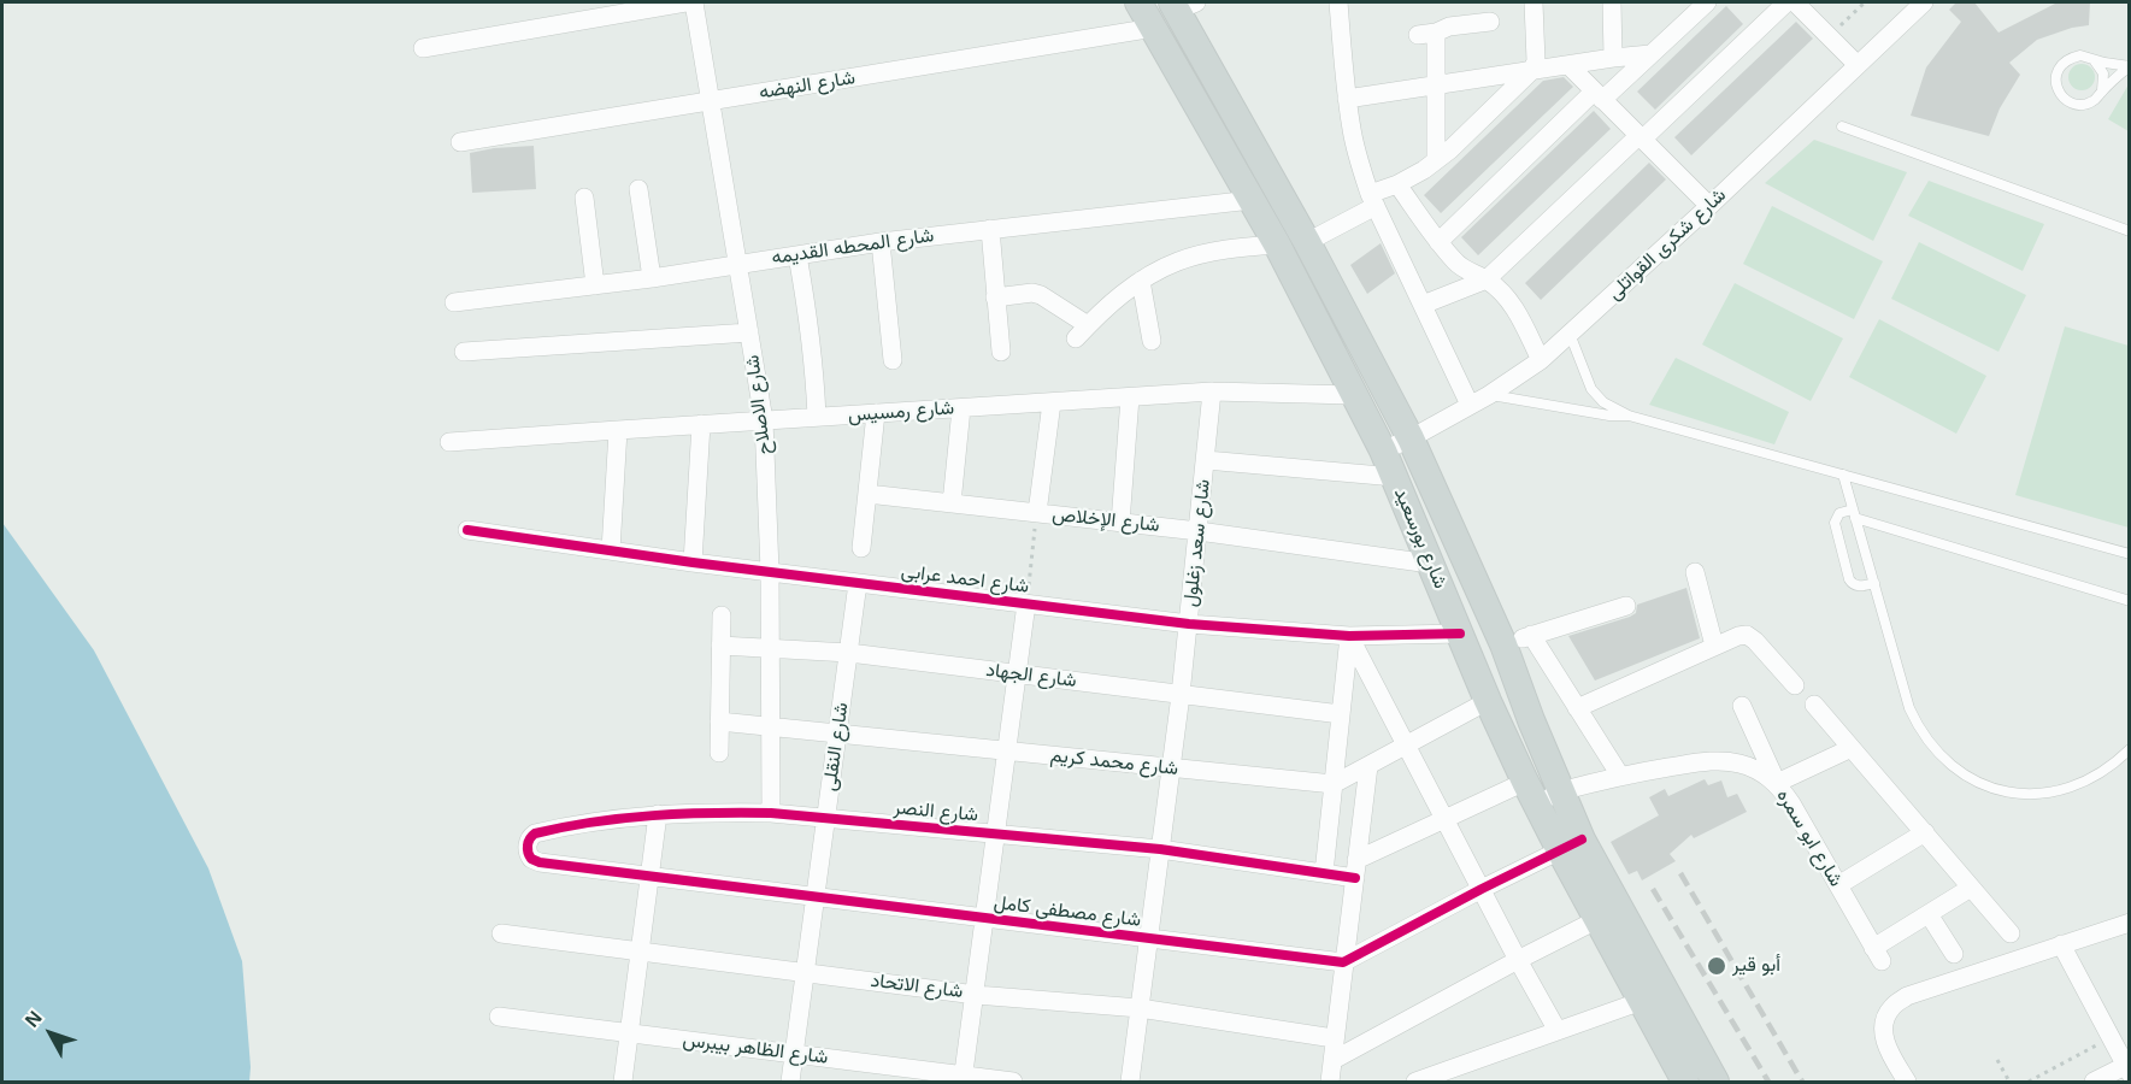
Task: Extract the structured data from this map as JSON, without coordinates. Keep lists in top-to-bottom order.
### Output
{
  "streets": {
    "main road": ["شارع بورسعيد"],
    "street": [
      "شارع النهضه",
      "شارع شكرى القواتلى",
      "شارع المحطه القديمه",
      "شارع الاصلاح",
      "شارع رمسيس",
      "شارع الإخلاص",
      "شارع سعد زغلول",
      "شارع احمد عرابى",
      "شارع الجهاد",
      "شارع النقلى",
      "شارع محمد كريم",
      "شارع النصر",
      "شارع ابو سمره",
      "شارع مصطفى كامل",
      "شارع الاتحاد",
      "شارع الظاهر بيبرس"
    ]
  },
  "crossings": [
    ["شارع النهضه", "شارع الاصلاح"],
    ["شارع النهضه", "شارع بورسعيد"],
    ["شارع شكرى القواتلى", "شارع بورسعيد"],
    ["شارع المحطه القديمه", "شارع الاصلاح"],
    ["شارع المحطه القديمه", "شارع بورسعيد"],
    ["شارع الاصلاح", "شارع رمسيس"],
    ["شارع الاصلاح", "شارع احمد عرابى"],
    ["شارع الاصلاح", "شارع الجهاد"],
    ["شارع الاصلاح", "شارع محمد كريم"],
    ["شارع الاصلاح", "شارع النصر"],
    ["شارع رمسيس", "شارع بورسعيد"],
    ["شارع رمسيس", "شارع سعد زغلول"],
    ["شارع الإخلاص", "شارع بورسعيد"],
    ["شارع الإخلاص", "شارع سعد زغلول"],
    ["شارع بورسعيد", "شارع احمد عرابى"],
    ["شارع بورسعيد", "شارع ابو سمره"],
    ["شارع سعد زغلول", "شارع احمد عرابى"],
    ["شارع سعد زغلول", "شارع الجهاد"],
    ["شارع سعد زغلول", "شارع محمد كريم"],
    ["شارع سعد زغلول", "شارع النصر"],
    ["شارع سعد زغلول", "شارع مصطفى كامل"],
    ["شارع سعد زغلول", "شارع الاتحاد"],
    ["شارع احمد عرابى", "شارع النقلى"],
    ["شارع الجهاد", "شارع النقلى"],
    ["شارع النقلى", "شارع محمد كريم"],
    ["شارع النقلى", "شارع النصر"],
    ["شارع النقلى", "شارع مصطفى كامل"],
    ["شارع النقلى", "شارع الاتحاد"],
    ["شارع النقلى", "شارع الظاهر بيبرس"],
    ["شارع النصر", "شارع مصطفى كامل"]
  ],
  "places": ["أبو قير"],
  "north": "top left"
}
